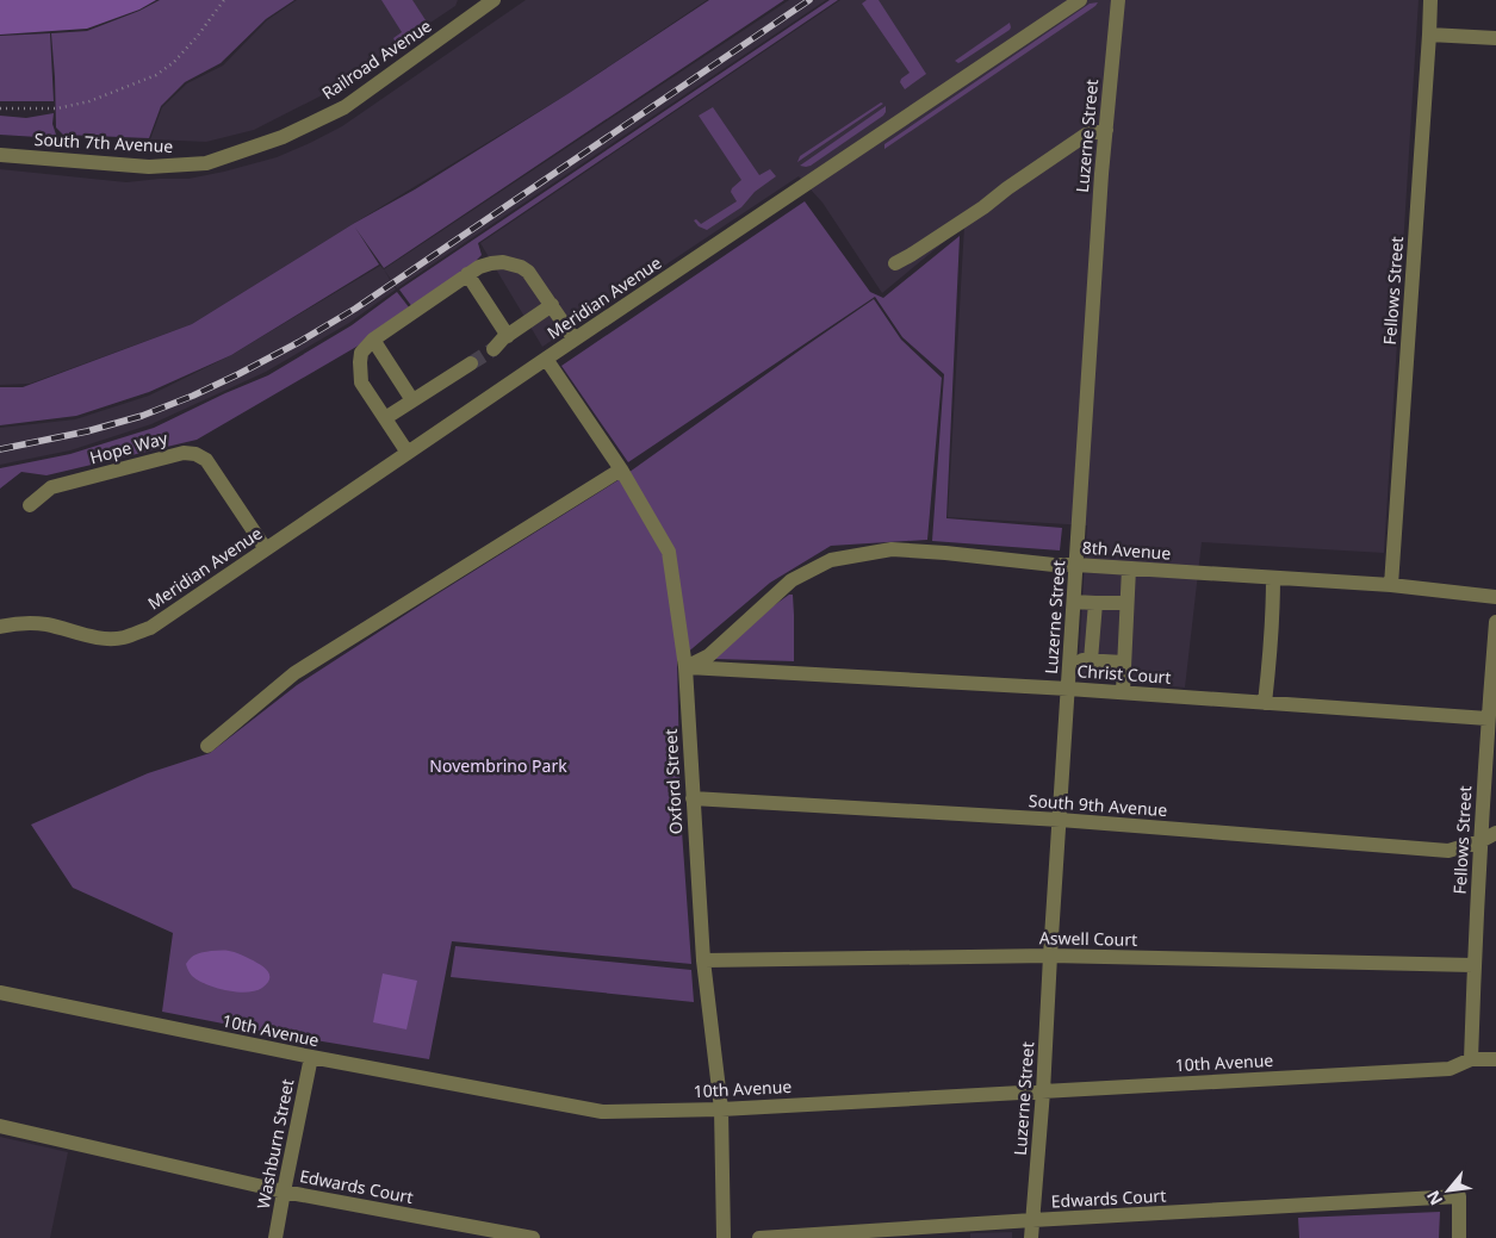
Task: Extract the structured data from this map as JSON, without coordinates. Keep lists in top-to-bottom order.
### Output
{
  "streets": {
    "street": [
      "Railroad Avenue",
      "Luzerne Street",
      "South 7th Avenue",
      "Fellows Street",
      "Meridian Avenue",
      "Hope Way",
      "8th Avenue",
      "Christ Court",
      "Oxford Street",
      "South 9th Avenue",
      "Aswell Court",
      "10th Avenue",
      "Washburn Street",
      "Edwards Court"
    ]
  },
  "crossings": [
    ["Railroad Avenue", "South 7th Avenue"],
    ["Luzerne Street", "8th Avenue"],
    ["Luzerne Street", "Christ Court"],
    ["Luzerne Street", "South 9th Avenue"],
    ["Luzerne Street", "Aswell Court"],
    ["Luzerne Street", "10th Avenue"],
    ["Luzerne Street", "Edwards Court"],
    ["Fellows Street", "8th Avenue"],
    ["Fellows Street", "Christ Court"],
    ["Fellows Street", "South 9th Avenue"],
    ["Fellows Street", "Aswell Court"],
    ["Fellows Street", "10th Avenue"],
    ["Meridian Avenue", "Hope Way"],
    ["Meridian Avenue", "Oxford Street"],
    ["8th Avenue", "Christ Court"],
    ["8th Avenue", "Oxford Street"],
    ["Christ Court", "Oxford Street"],
    ["Oxford Street", "South 9th Avenue"],
    ["Oxford Street", "Aswell Court"],
    ["Oxford Street", "10th Avenue"],
    ["10th Avenue", "Washburn Street"],
    ["Washburn Street", "Edwards Court"]
  ],
  "parks": ["Novembrino Park"],
  "north": "bottom left"
}
